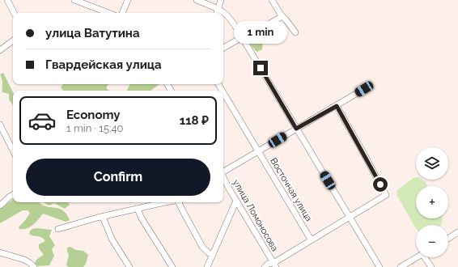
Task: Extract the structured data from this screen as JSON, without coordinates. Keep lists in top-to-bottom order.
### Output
{
  "streets": {
    "street": ["Восточная улица", "улица Ломоносова"]
  },
  "page": {
    "banner": ["улица Ватутина", "Гвардейская улица"],
    "bubble": "1 min",
    "list": [
      {
        "name": "Economy",
        "note": "1 min · 15:40",
        "value": "118 ₽"
      }
    ],
    "map_buttons": ["+", "−"],
    "buttons": "Confirm"
  }
}
